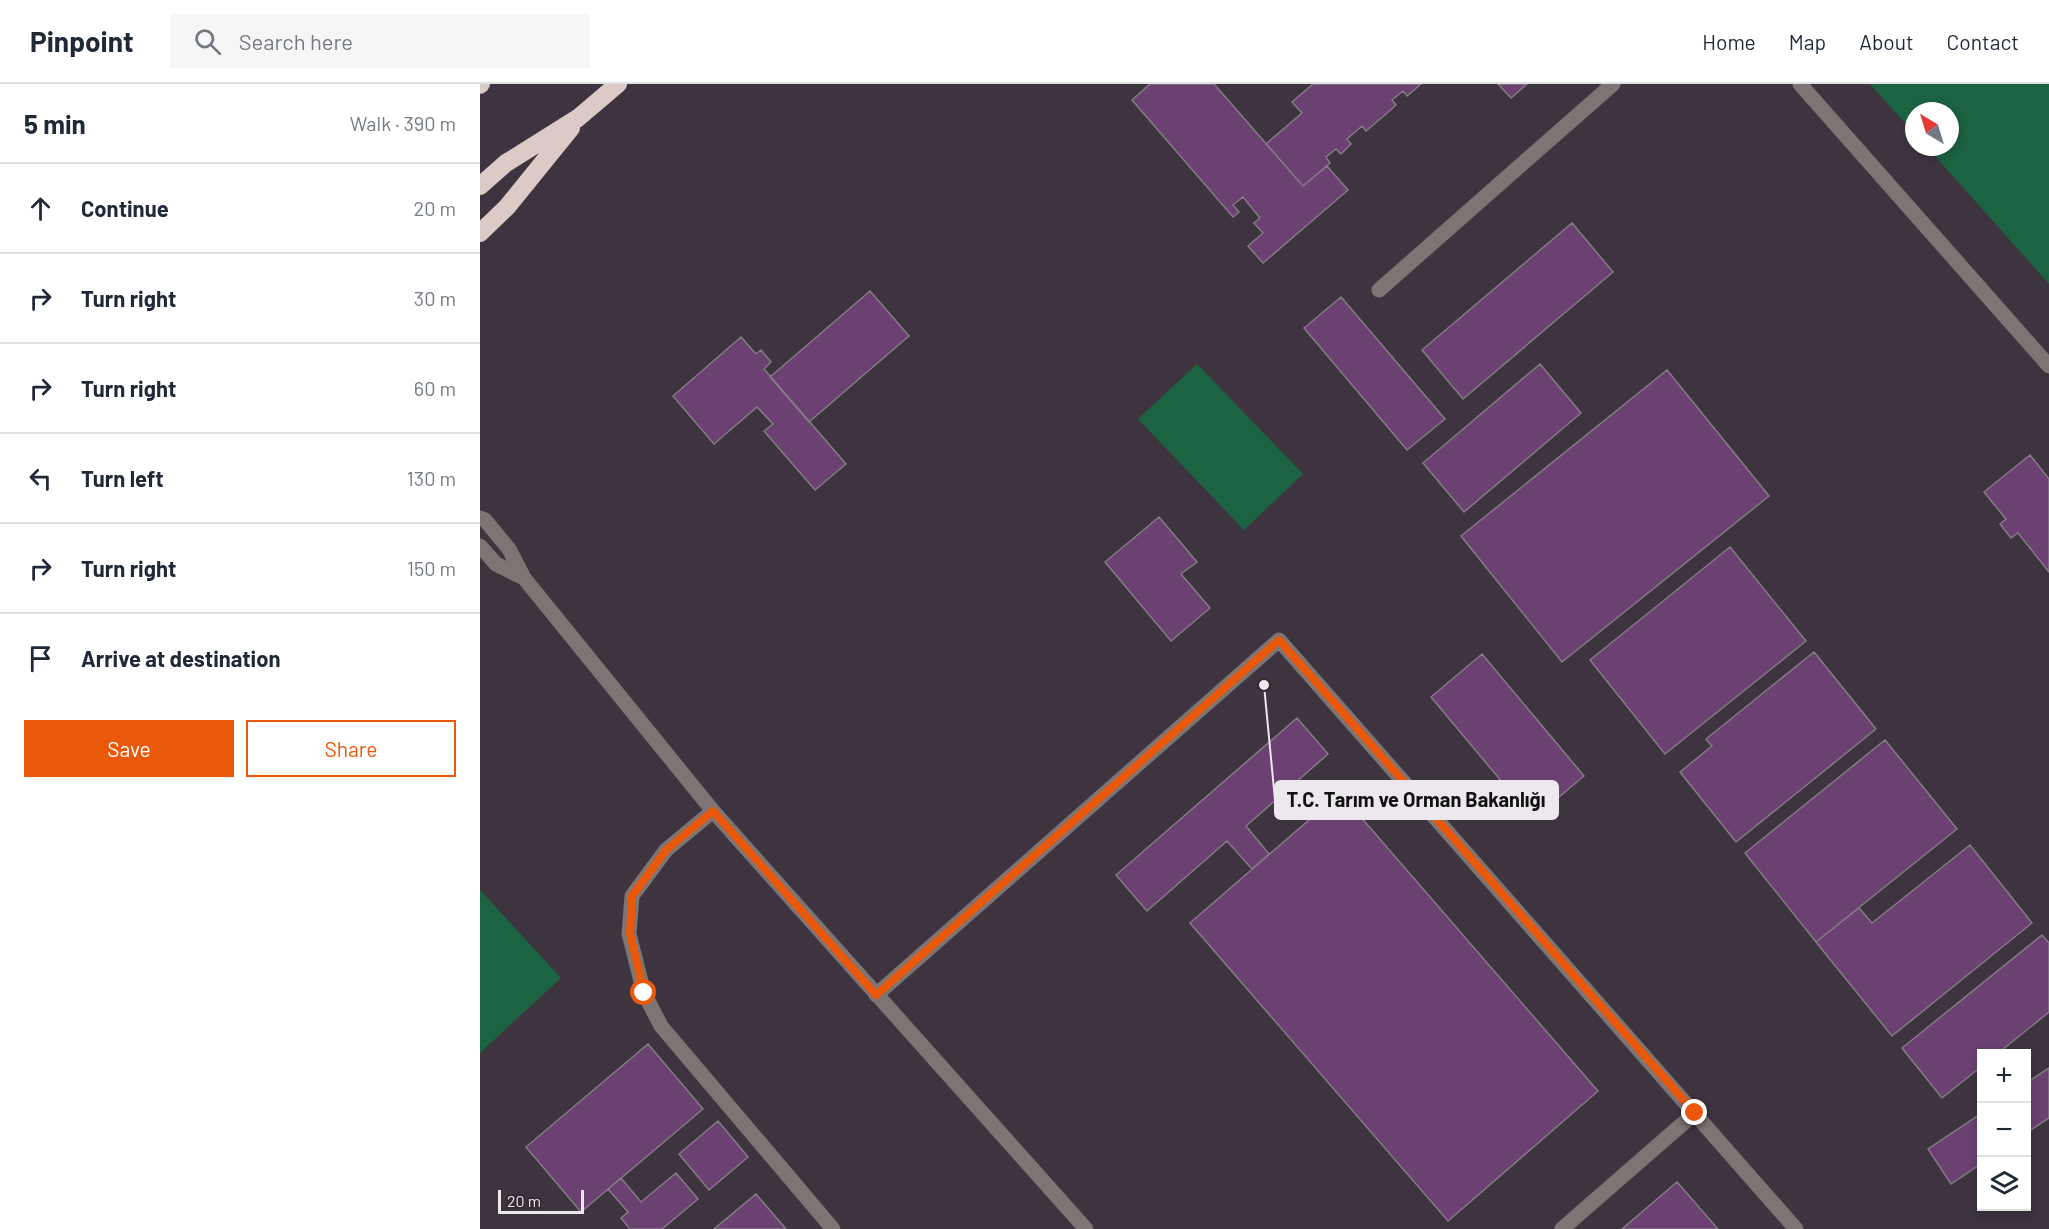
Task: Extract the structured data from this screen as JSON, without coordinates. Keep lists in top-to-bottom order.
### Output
{
  "places": ["T.C. Tarım ve Orman Bakanlığı"],
  "scale_bar": "20 m",
  "north": "top left",
  "page": {
    "header": "Pinpoint",
    "search": "Search here",
    "nav": [
      "Home",
      "Map",
      "About",
      "Contact"
    ],
    "heading": ["5 min", "Walk · 390 m"],
    "list": [
      ["Continue", "20 m"],
      ["Turn right", "30 m"],
      ["Turn right", "60 m"],
      ["Turn left", "130 m"],
      ["Turn right", "150 m"],
      "Arrive at destination"
    ],
    "buttons": ["Save", "Share"],
    "map_buttons": ["+", "−"],
    "scale": "20 m"
  }
}
